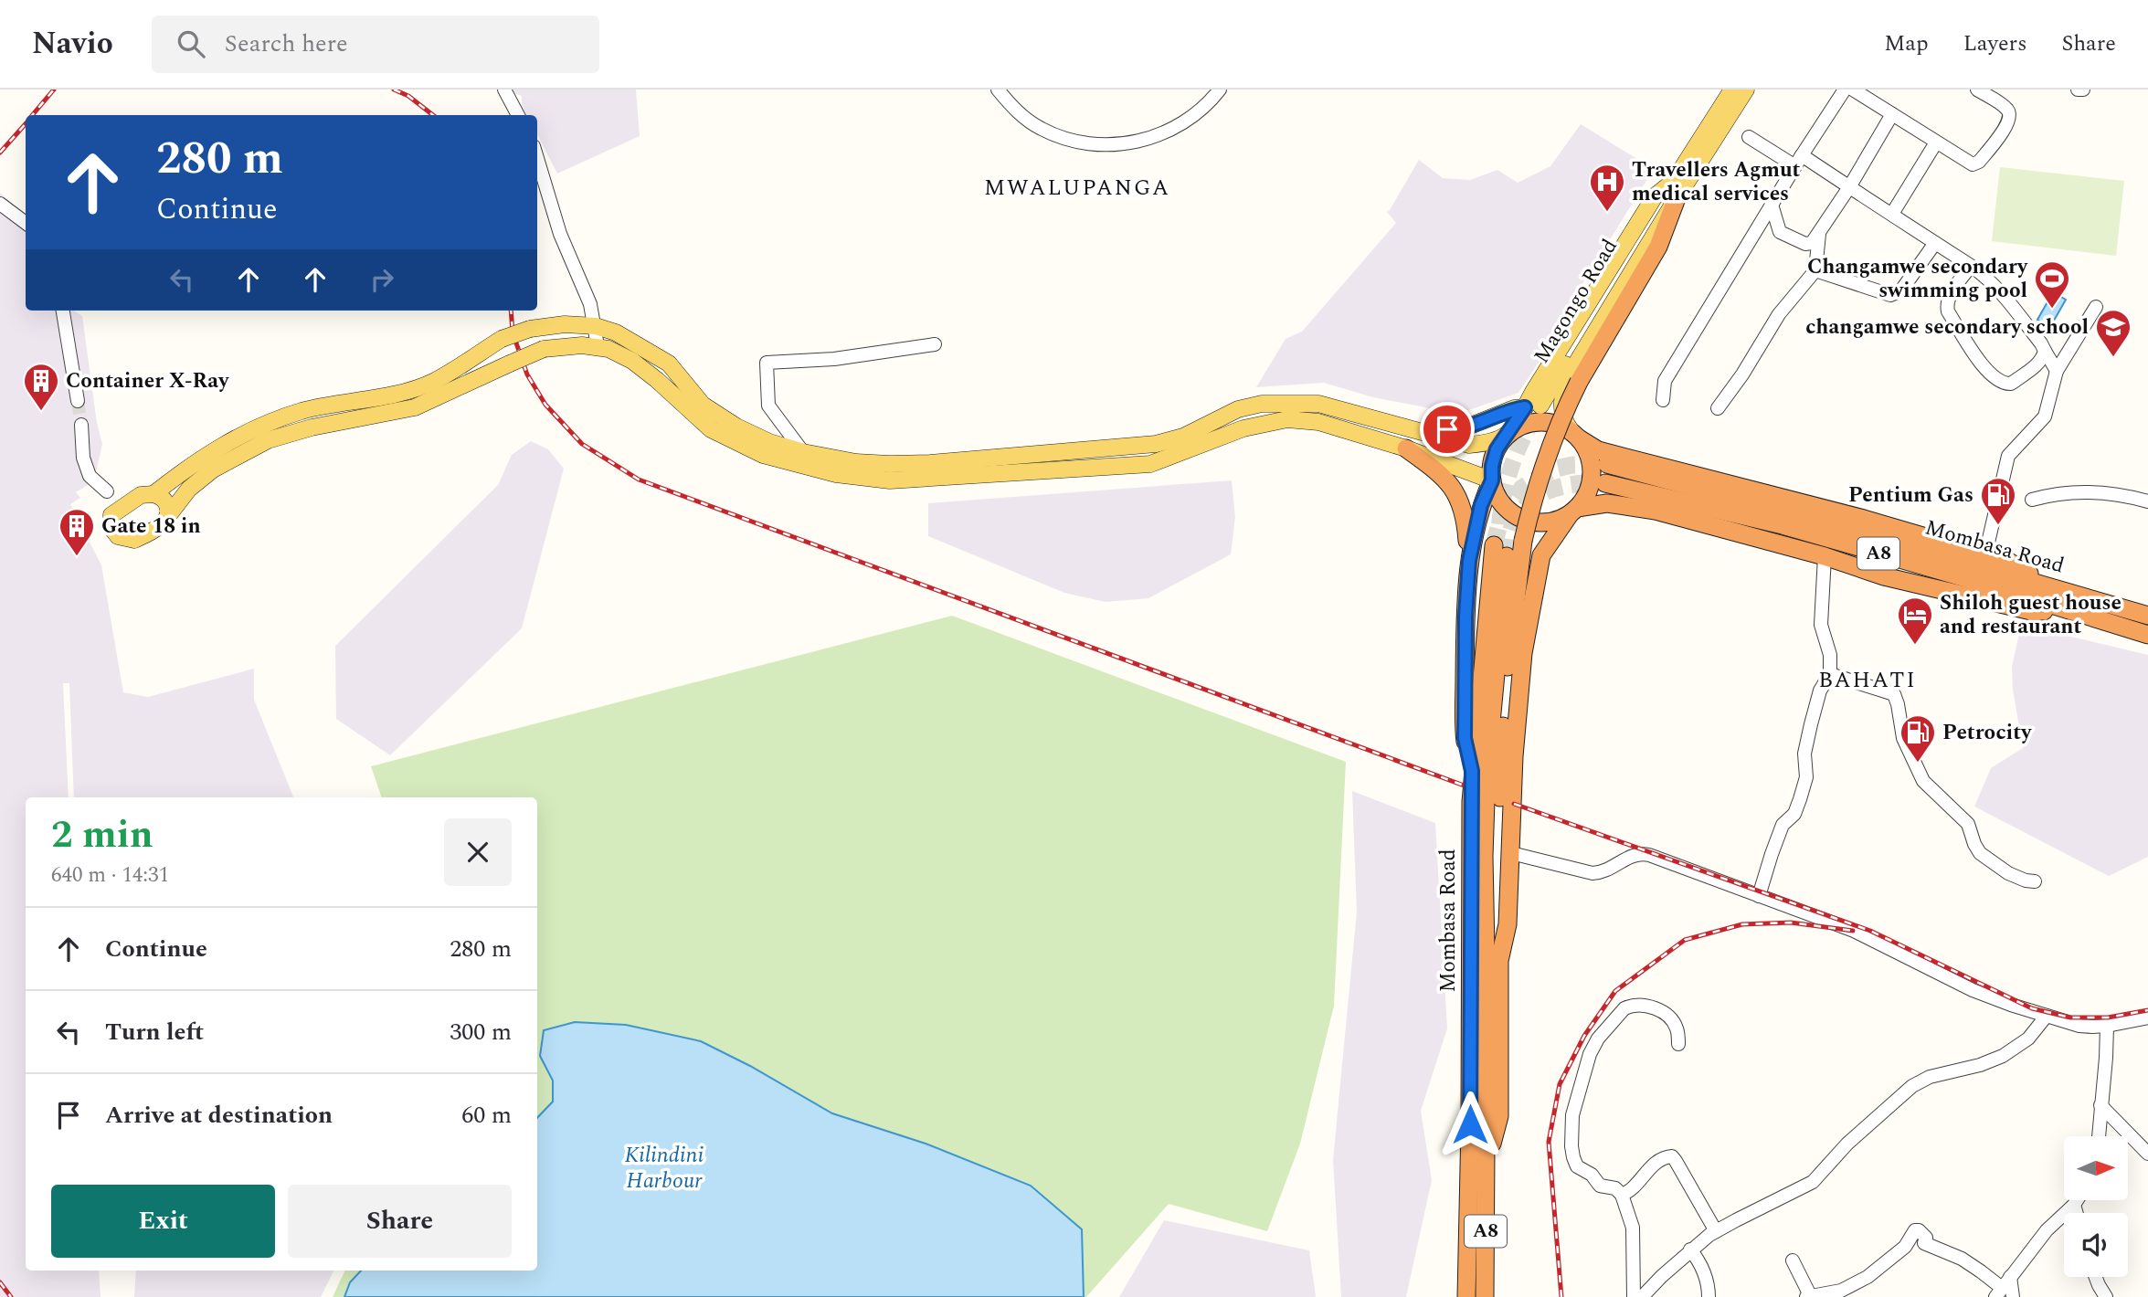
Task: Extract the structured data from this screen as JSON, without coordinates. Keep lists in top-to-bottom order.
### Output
{
  "streets": {
    "highway": ["Mombasa Road", "A8"],
    "main road": ["Magongo Road"]
  },
  "districts": ["MWALUPANGA", "BAHATI"],
  "water": ["Kilindini Harbour"],
  "places": {
    "hospital": ["Travellers Agmut medical services"],
    "sports": ["Changamwe secondary swimming pool"],
    "school or university": ["changamwe secondary school"],
    "building": ["Container X-Ray", "Gate 18 in"],
    "fuel station": ["Pentium Gas", "Petrocity"],
    "hotel": ["Shiloh guest house and restaurant"]
  },
  "north": "right",
  "page": {
    "header": "Navio",
    "search": "Search here",
    "nav": ["Map", "Layers", "Share"],
    "turn": ["280 m", "Continue"],
    "heading": ["2 min", "640 m · 14:31"],
    "list": [
      {
        "name": "Continue",
        "value": "280 m"
      },
      {
        "name": "Turn left",
        "value": "300 m"
      },
      {
        "name": "Arrive at destination",
        "value": "60 m"
      }
    ],
    "buttons": ["Exit", "Share"]
  }
}
